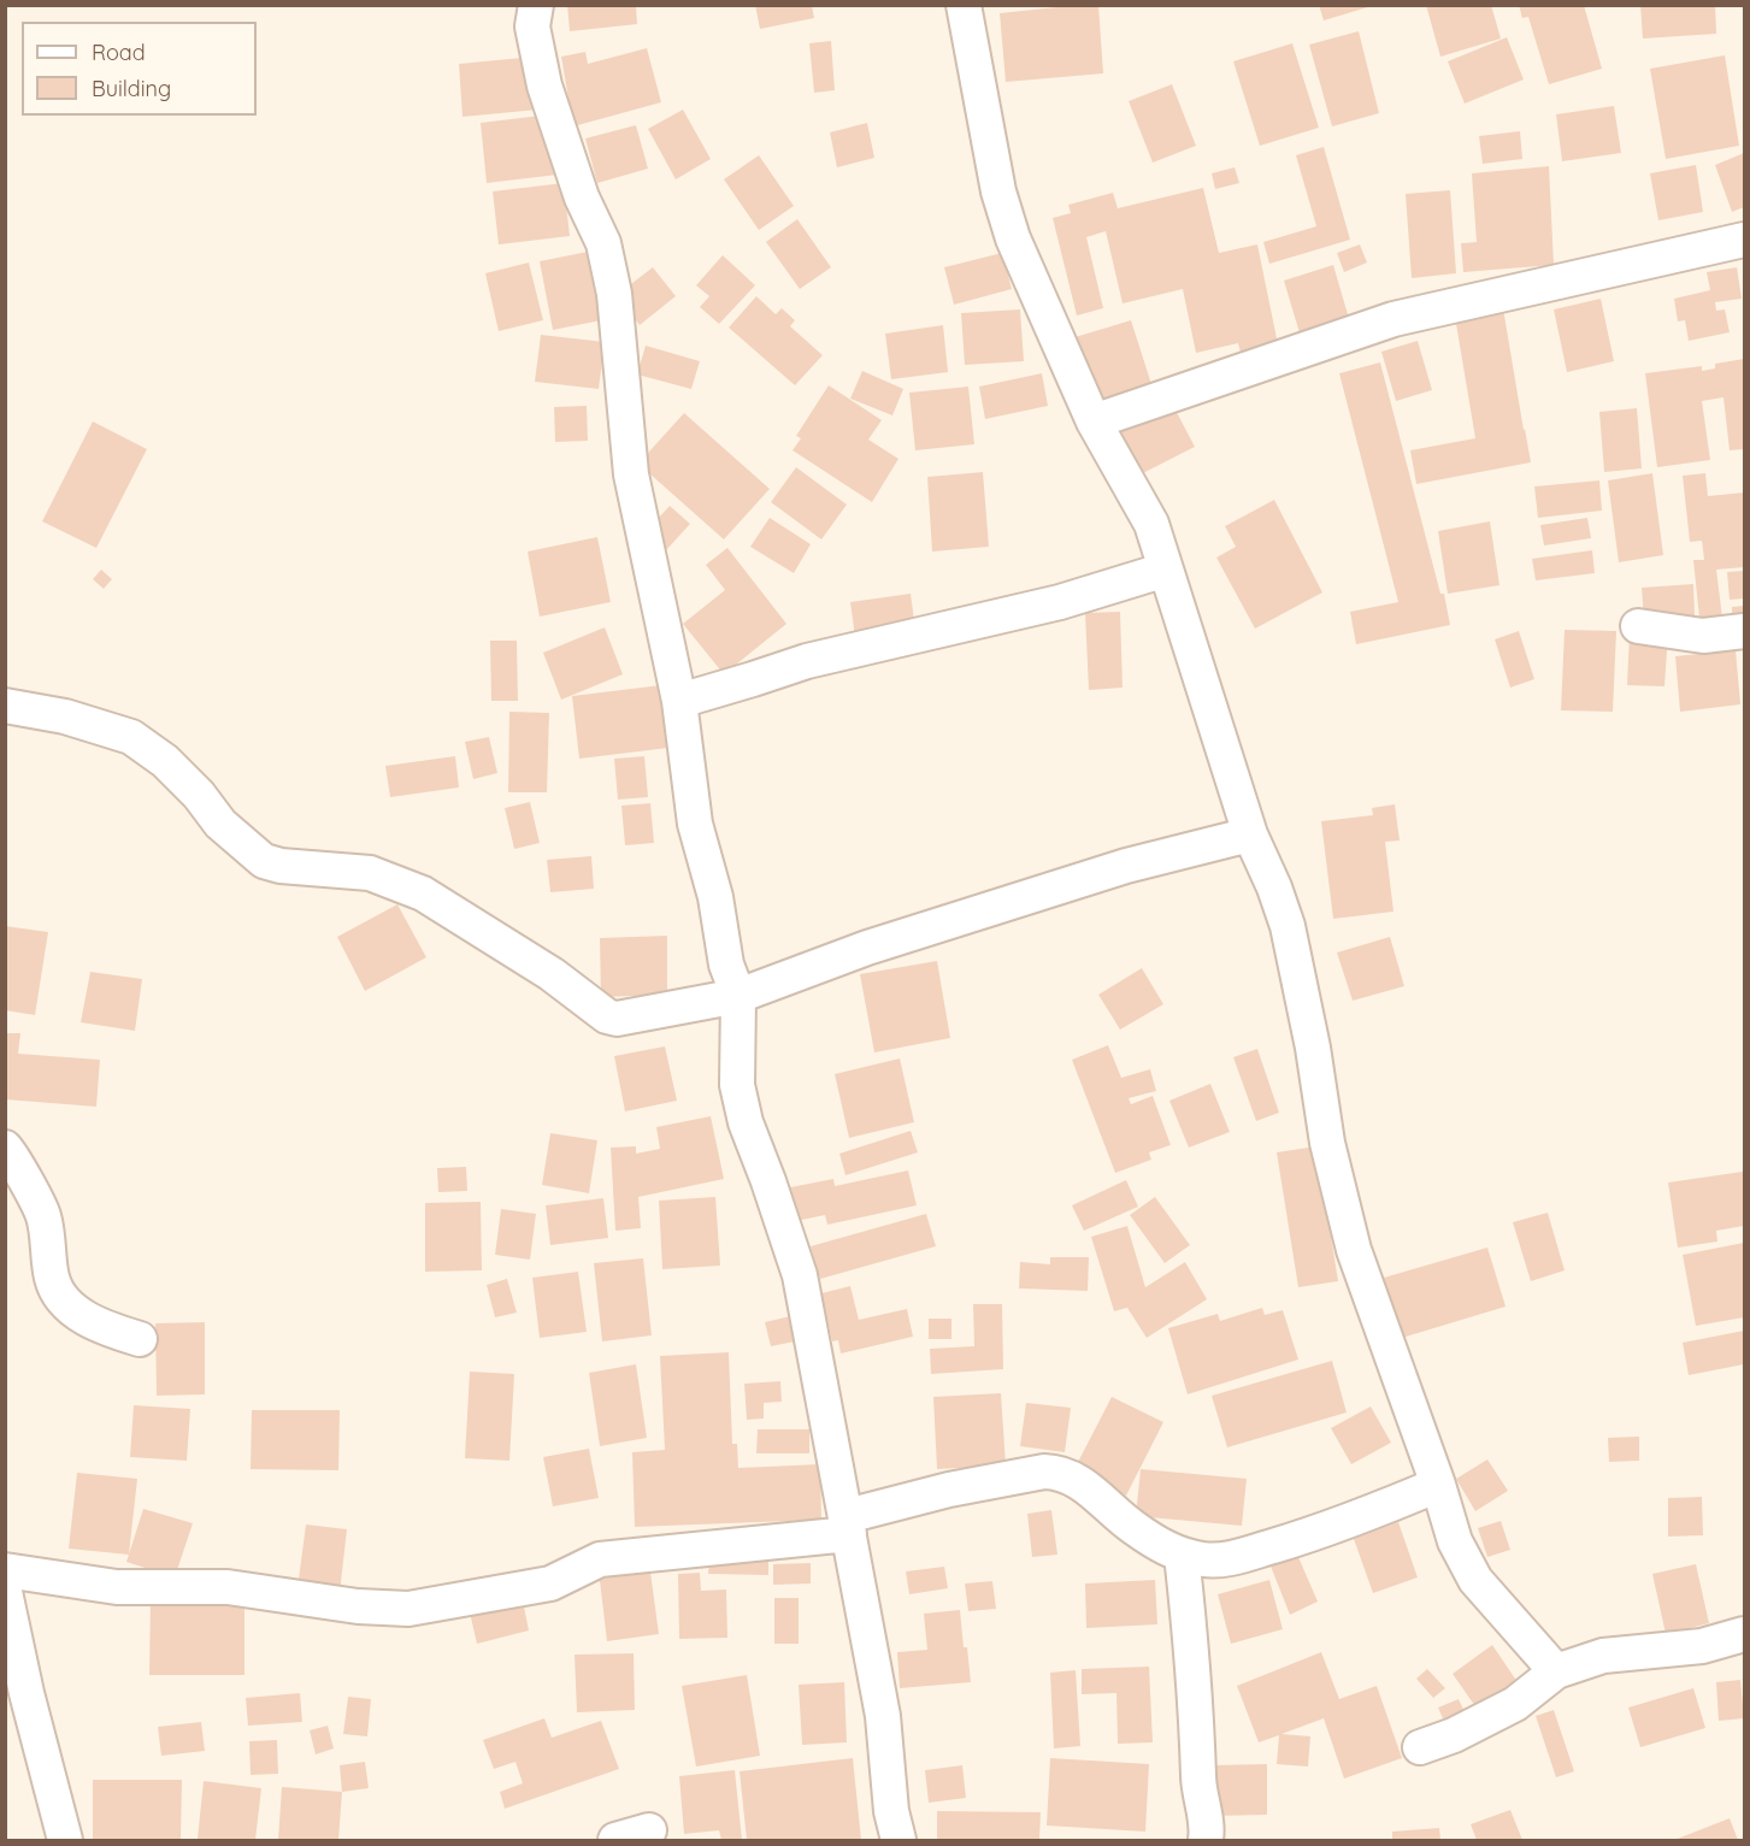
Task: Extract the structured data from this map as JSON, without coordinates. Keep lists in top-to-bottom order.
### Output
{
  "legend": ["Road", "Building"]
}
